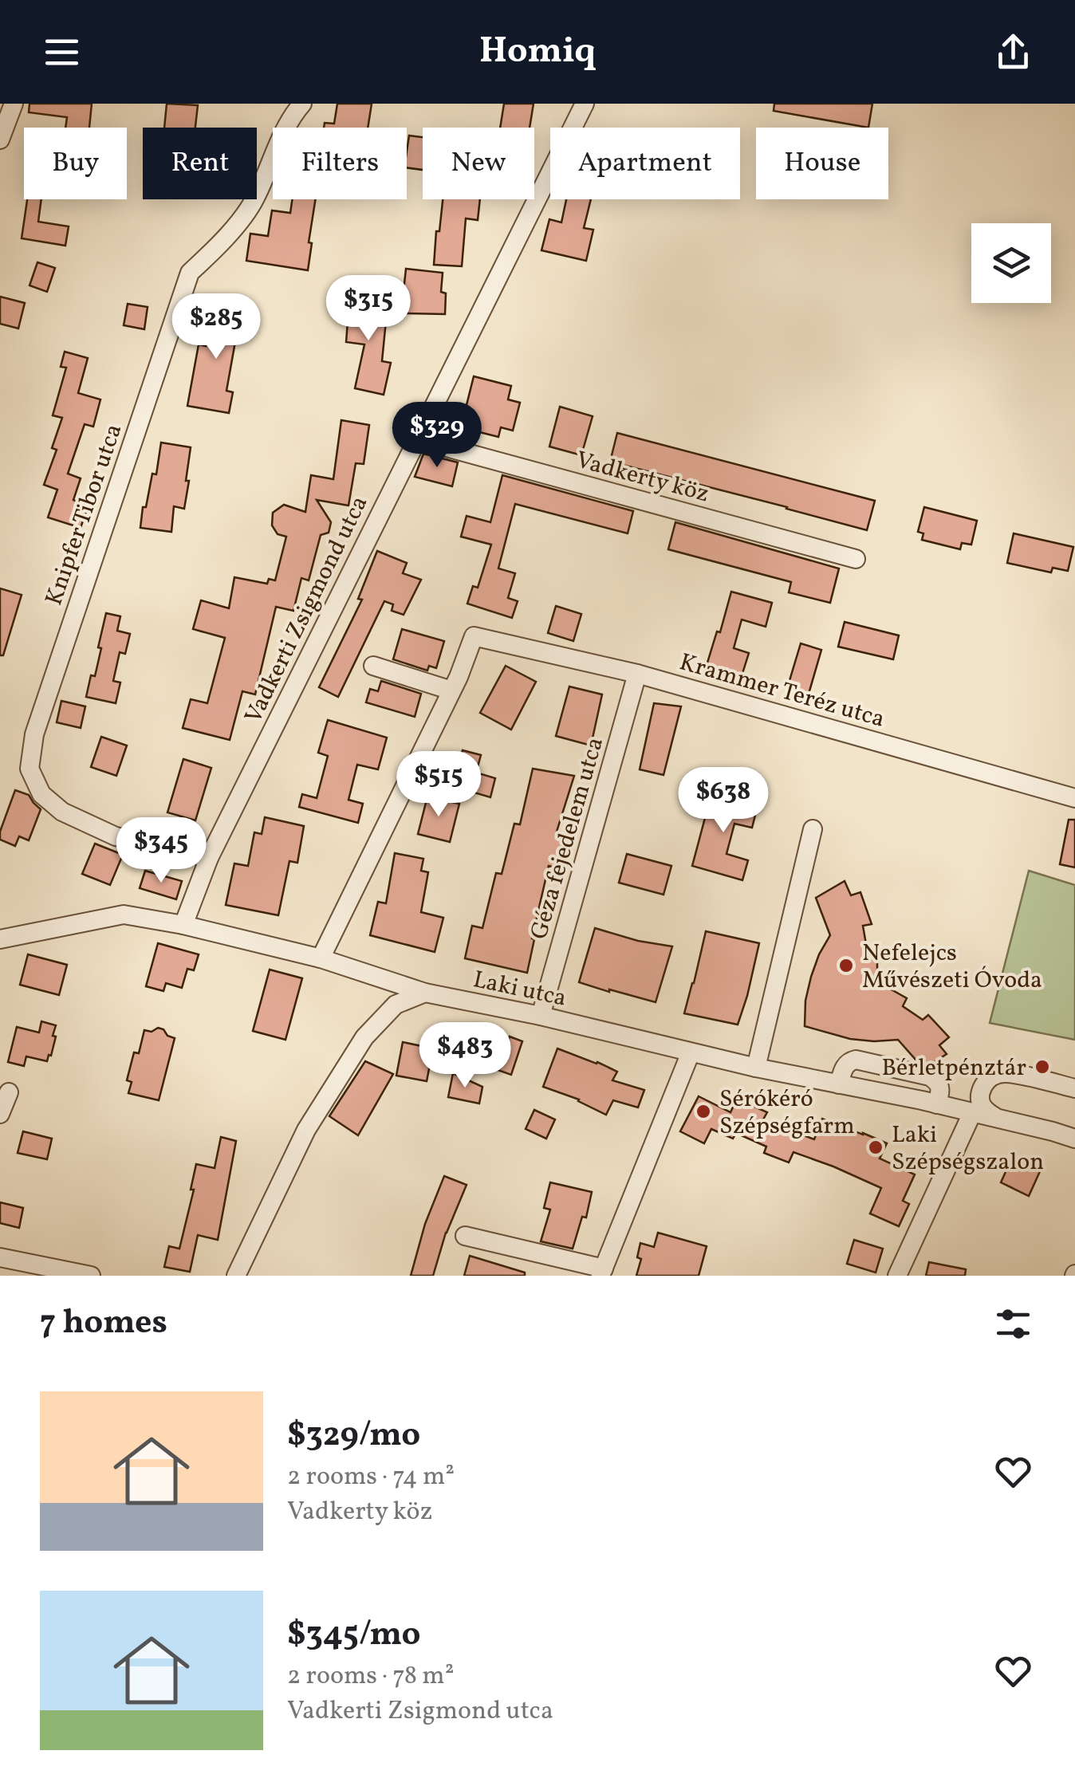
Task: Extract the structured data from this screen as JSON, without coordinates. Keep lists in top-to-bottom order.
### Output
{
  "streets": {
    "street": [
      "Vadkerty köz",
      "Knipfer Tibor utca",
      "Vadkerti Zsigmond utca",
      "Krammer Teréz utca",
      "Géza fejedelem utca",
      "Laki utca"
    ]
  },
  "crossings": [
    ["Vadkerty köz", "Vadkerti Zsigmond utca"],
    ["Knipfer Tibor utca", "Vadkerti Zsigmond utca"],
    ["Vadkerti Zsigmond utca", "Laki utca"],
    ["Krammer Teréz utca", "Géza fejedelem utca"],
    ["Géza fejedelem utca", "Laki utca"]
  ],
  "places": [
    "Nefelejcs Művészeti Óvoda",
    "Bérletpénztár",
    "Sérókéró Szépségfarm",
    "Laki Szépségszalon"
  ],
  "page": {
    "header": "Homiq",
    "chip": [
      "Buy",
      "Rent",
      "Filters",
      "New",
      "Apartment",
      "House"
    ],
    "price": [
      "$315",
      "$285",
      "$329",
      "$515",
      "$638",
      "$345",
      "$483"
    ],
    "heading": "7 homes",
    "list": [
      {
        "name": "$329/mo",
        "note": "2 rooms · 74 m² · Vadkerty köz"
      },
      {
        "name": "$345/mo",
        "note": "2 rooms · 78 m² · Vadkerti Zsigmond utca"
      }
    ]
  }
}
